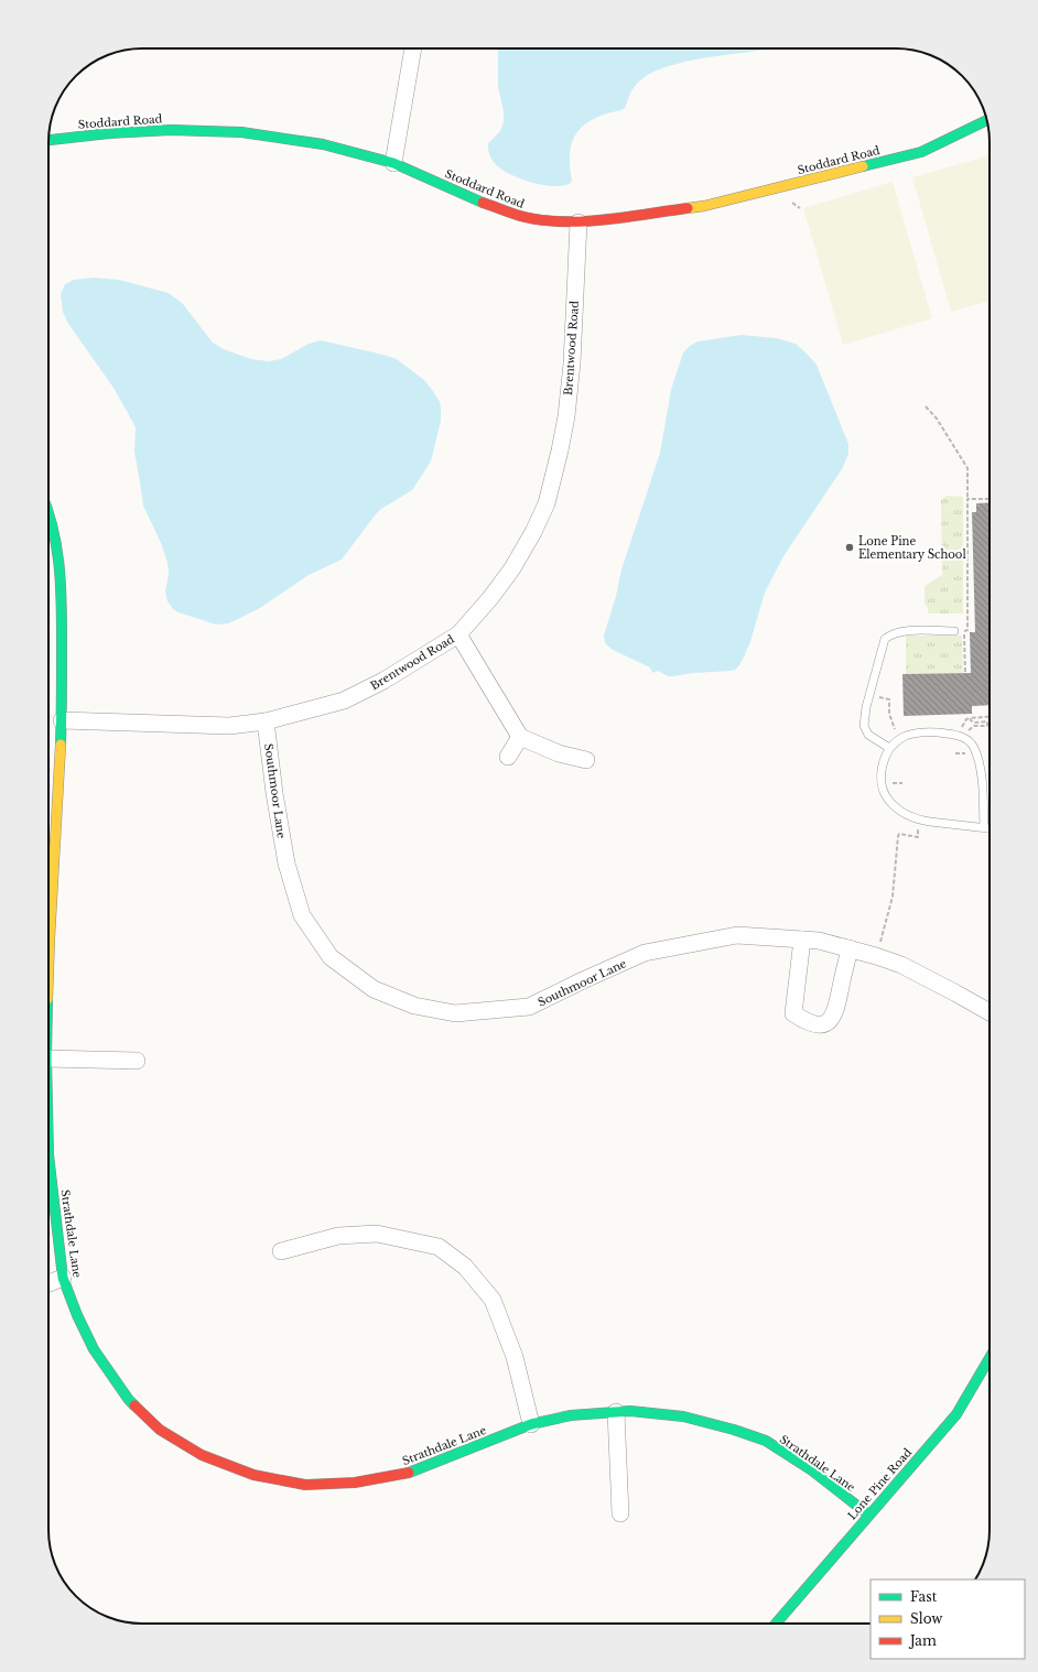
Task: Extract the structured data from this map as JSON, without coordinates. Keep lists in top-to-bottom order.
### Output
{
  "streets": {
    "street": [
      "Stoddard Road",
      "Brentwood Road",
      "Southmoor Lane",
      "Strathdale Lane",
      "Lone Pine Road"
    ]
  },
  "crossings": [
    ["Stoddard Road", "Brentwood Road"],
    ["Brentwood Road", "Southmoor Lane"],
    ["Brentwood Road", "Strathdale Lane"],
    ["Strathdale Lane", "Lone Pine Road"]
  ],
  "places": ["Lone Pine Elementary School"],
  "legend": ["Fast", "Slow", "Jam"]
}
